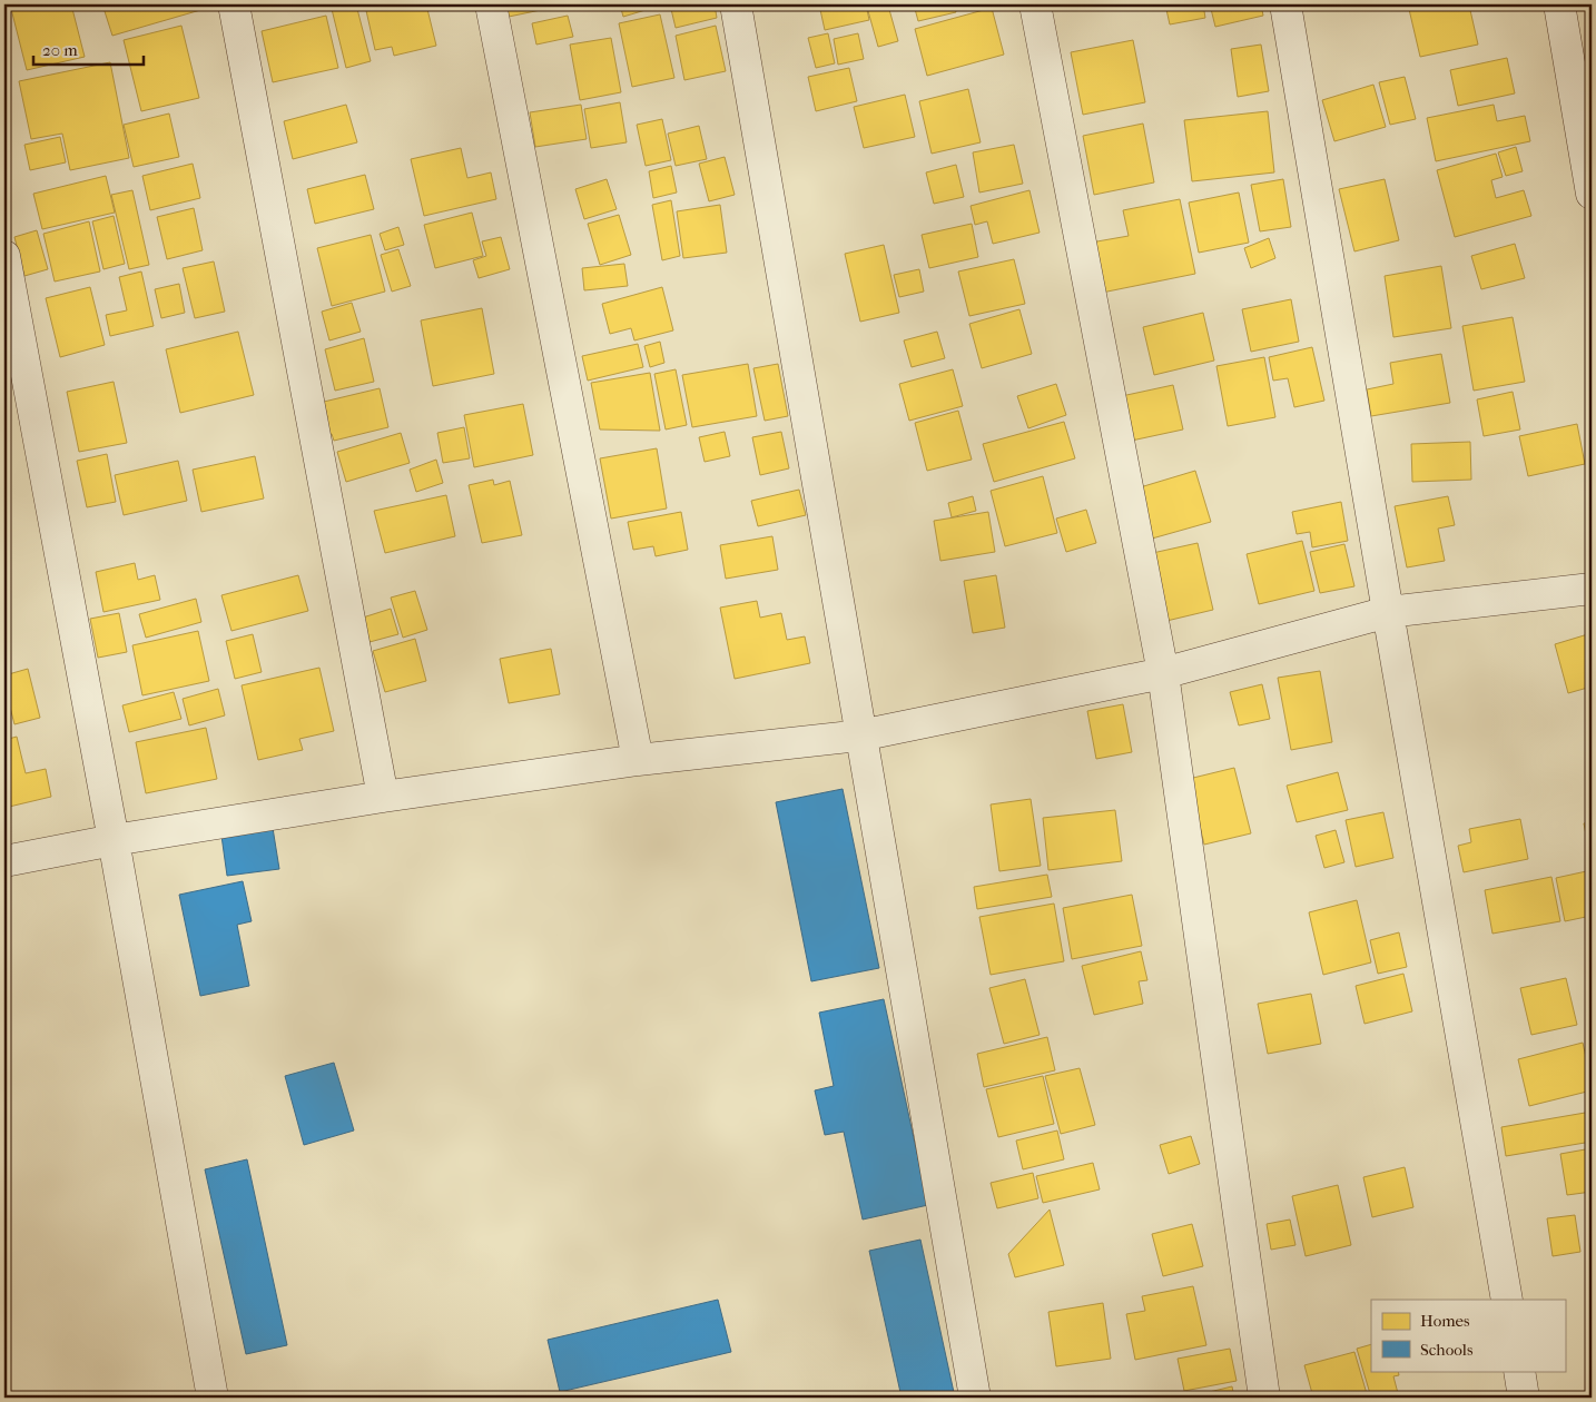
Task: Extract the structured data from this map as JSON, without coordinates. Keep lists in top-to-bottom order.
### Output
{
  "legend": ["Homes", "Schools"],
  "scale_bar": "20 m"
}
